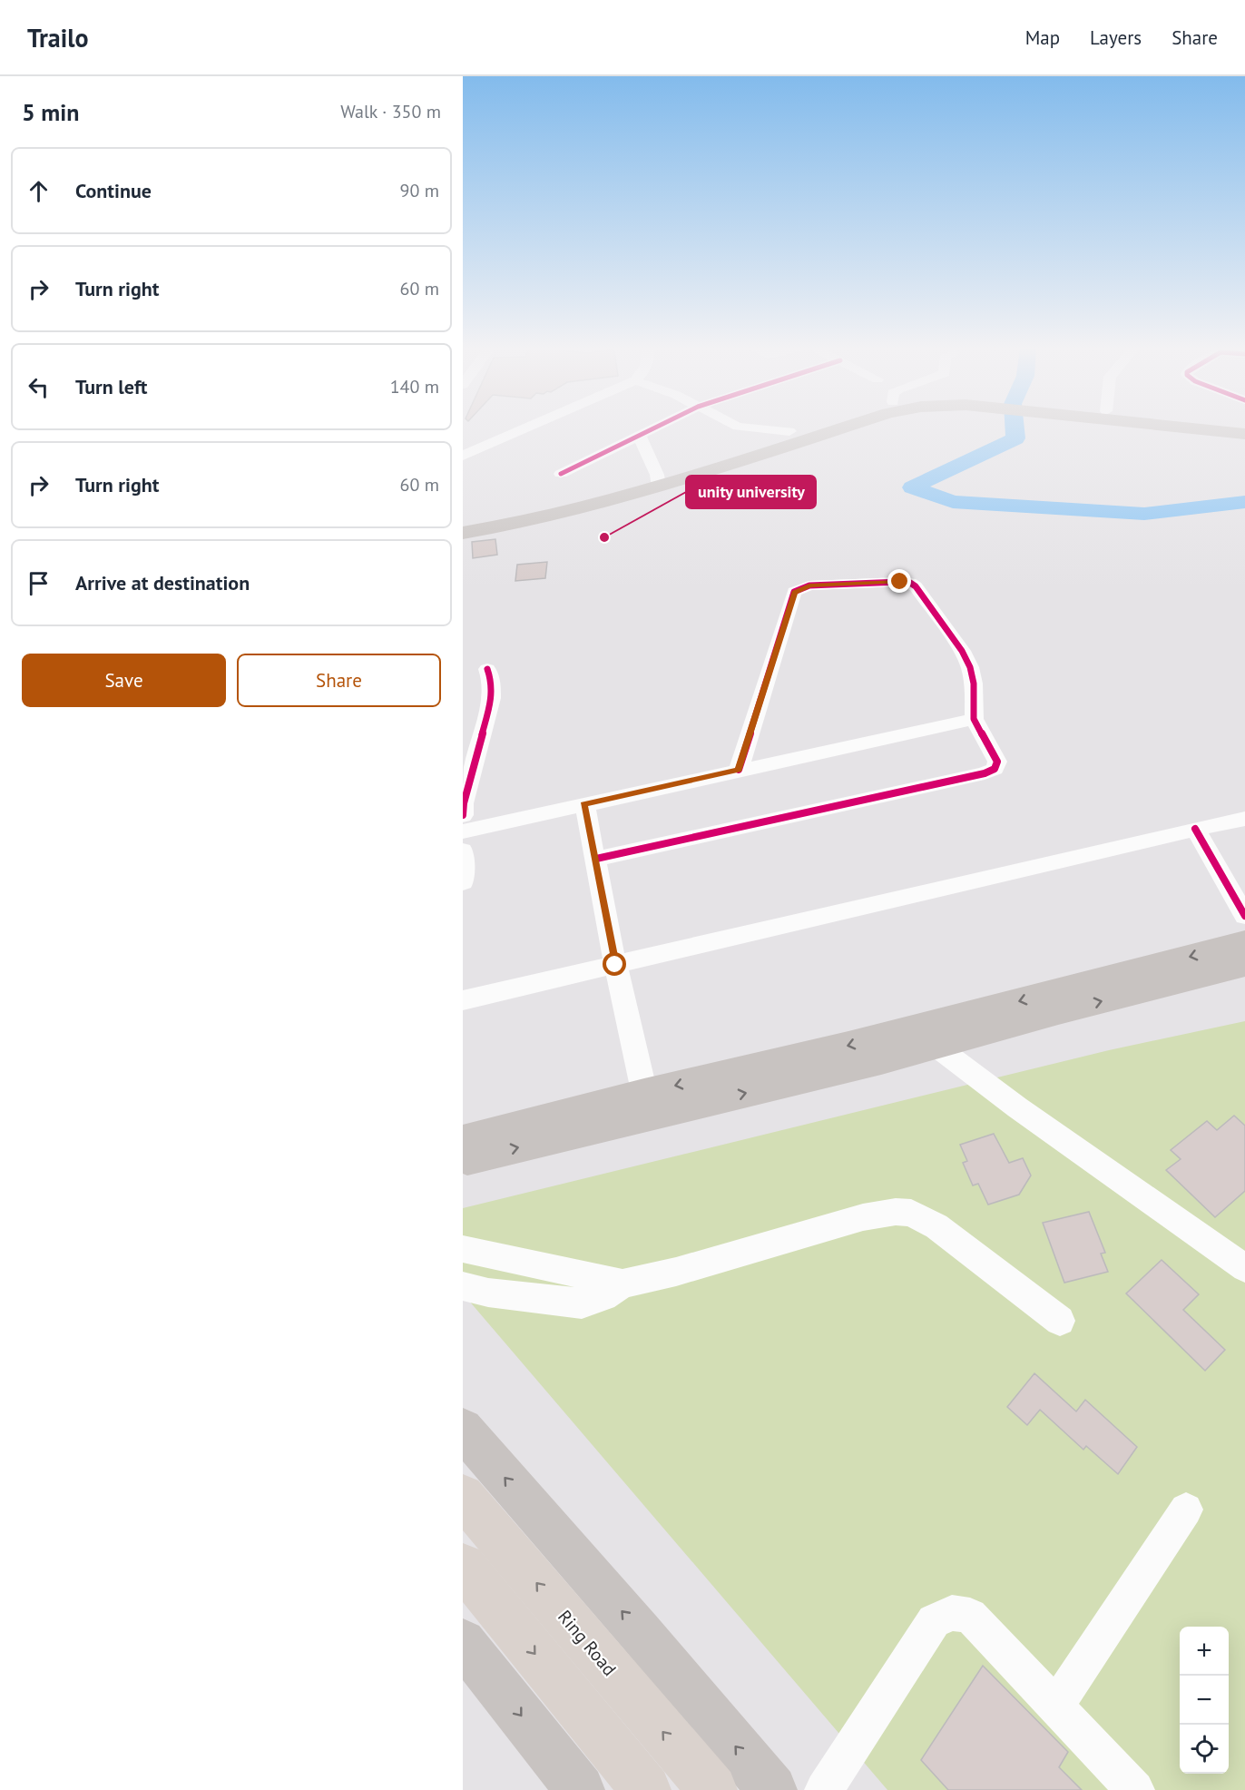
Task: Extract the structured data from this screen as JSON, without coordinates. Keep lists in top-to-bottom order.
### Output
{
  "streets": {
    "highway": ["Ring Road"]
  },
  "places": ["unity university"],
  "page": {
    "header": "Trailo",
    "nav": ["Map", "Layers", "Share"],
    "heading": ["5 min", "Walk · 350 m"],
    "list": [
      ["Continue", "90 m"],
      ["Turn right", "60 m"],
      ["Turn left", "140 m"],
      ["Turn right", "60 m"],
      "Arrive at destination"
    ],
    "buttons": ["Save", "Share"],
    "map_buttons": ["+", "−"]
  }
}
